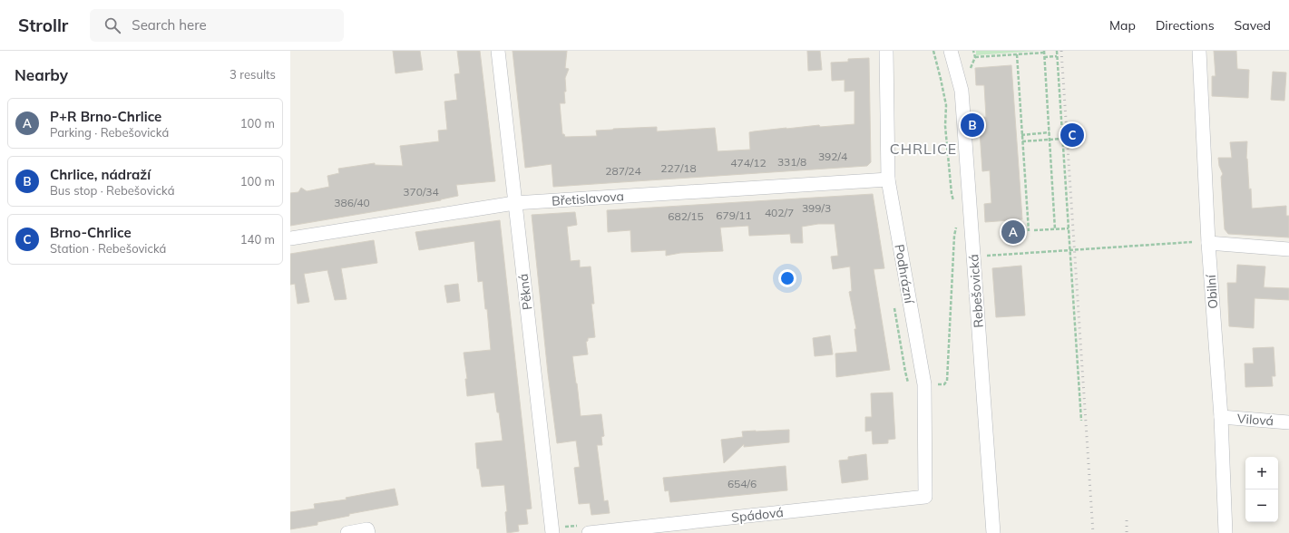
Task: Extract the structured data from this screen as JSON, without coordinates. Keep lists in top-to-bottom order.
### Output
{
  "streets": {
    "street": [
      "Břetislavova",
      "Podhrázní",
      "Rebešovická",
      "Pěkná",
      "Obilní",
      "Vilová",
      "Spádová"
    ]
  },
  "crossings": [
    ["Břetislavova", "Podhrázní"],
    ["Břetislavova", "Pěkná"],
    ["Podhrázní", "Spádová"],
    ["Obilní", "Vilová"]
  ],
  "districts": ["CHRLICE"],
  "house_numbers": [
    "392/4",
    "331/8",
    "474/12",
    "227/18",
    "287/24",
    "370/34",
    "386/40",
    "399/3",
    "402/7",
    "679/11",
    "682/15",
    "654/6"
  ],
  "page": {
    "header": "Strollr",
    "search": "Search here",
    "nav": ["Map", "Directions", "Saved"],
    "heading": ["Nearby", "3 results"],
    "list": [
      {
        "mark": "A",
        "name": "P+R Brno-Chrlice",
        "note": "Parking · Rebešovická",
        "value": "100 m"
      },
      {
        "mark": "B",
        "name": "Chrlice, nádraží",
        "note": "Bus stop · Rebešovická",
        "value": "100 m"
      },
      {
        "mark": "C",
        "name": "Brno-Chrlice",
        "note": "Station · Rebešovická",
        "value": "140 m"
      }
    ],
    "pins": ["B", "C", "A"],
    "map_buttons": ["+", "−"]
  }
}
